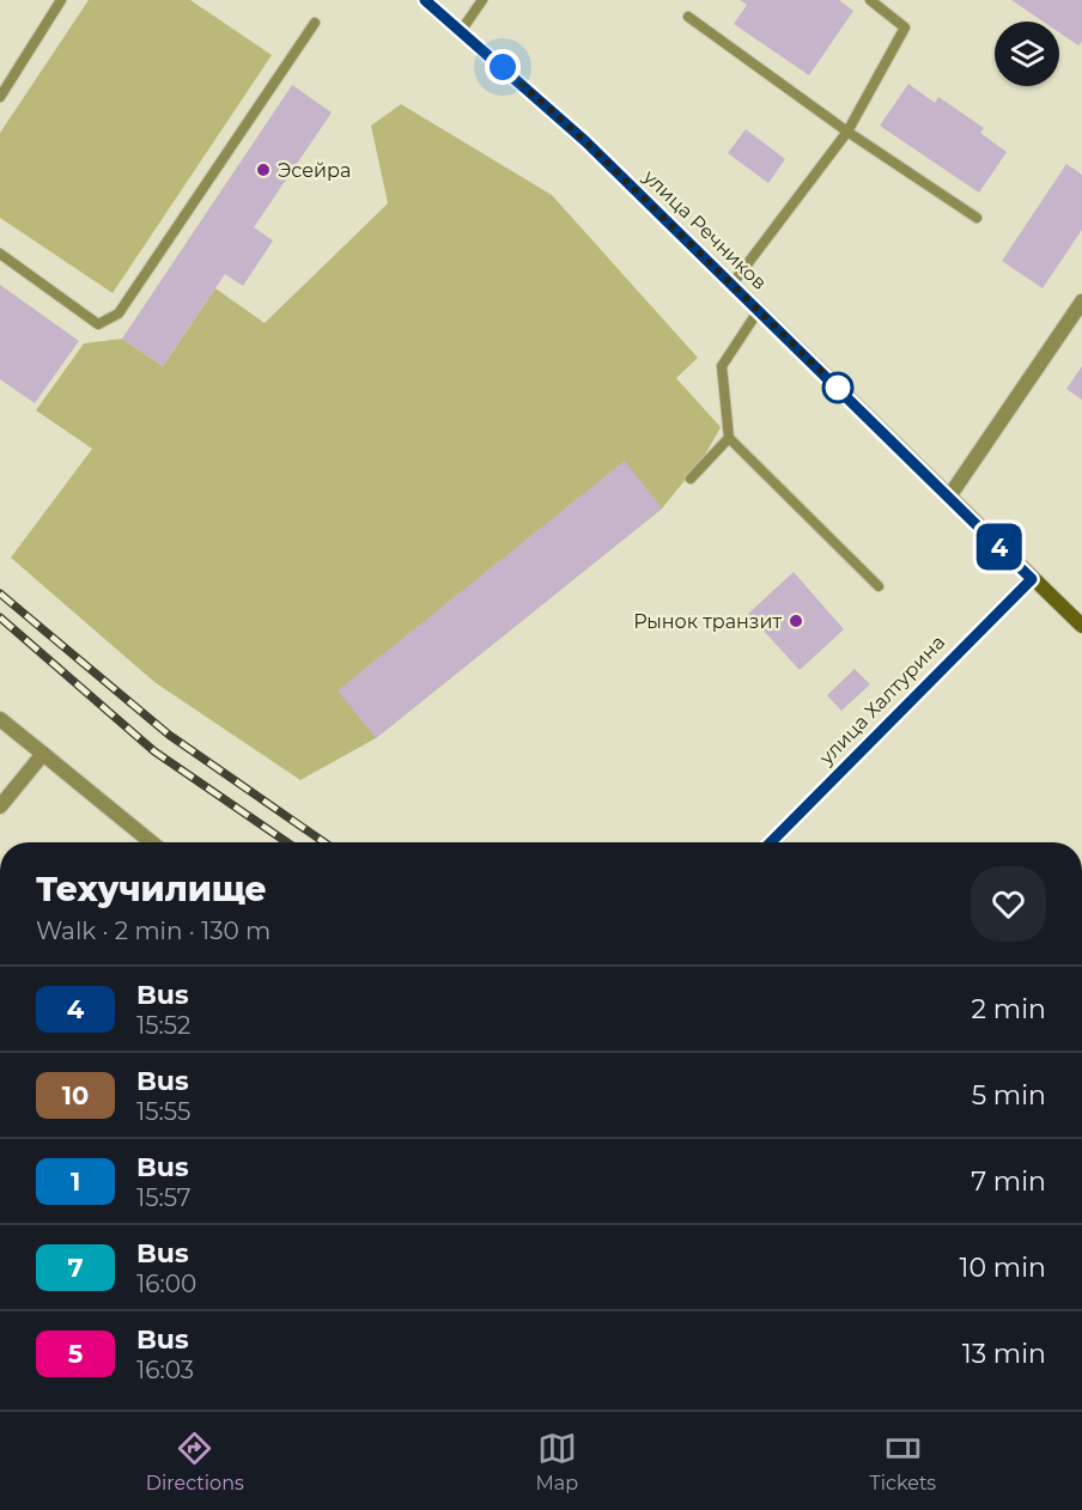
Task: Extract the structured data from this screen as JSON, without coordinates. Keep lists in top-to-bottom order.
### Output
{
  "streets": {
    "main road": ["улица Речников", "улица Халтурина"]
  },
  "crossings": [
    ["улица Речников", "улица Халтурина"]
  ],
  "places": ["Эсейра", "Рынок транзит"],
  "lines": ["bus line 4"],
  "page": {
    "on_map": "4",
    "heading": ["Техучилище", "Walk · 2 min · 130 m"],
    "list": [
      {
        "mark": "4",
        "name": "Bus",
        "note": "15:52",
        "value": "2 min"
      },
      {
        "mark": "10",
        "name": "Bus",
        "note": "15:55",
        "value": "5 min"
      },
      {
        "mark": "1",
        "name": "Bus",
        "note": "15:57",
        "value": "7 min"
      },
      {
        "mark": "7",
        "name": "Bus",
        "note": "16:00",
        "value": "10 min"
      },
      {
        "mark": "5",
        "name": "Bus",
        "note": "16:03",
        "value": "13 min"
      }
    ],
    "tabs": ["Directions", "Map", "Tickets"]
  }
}
